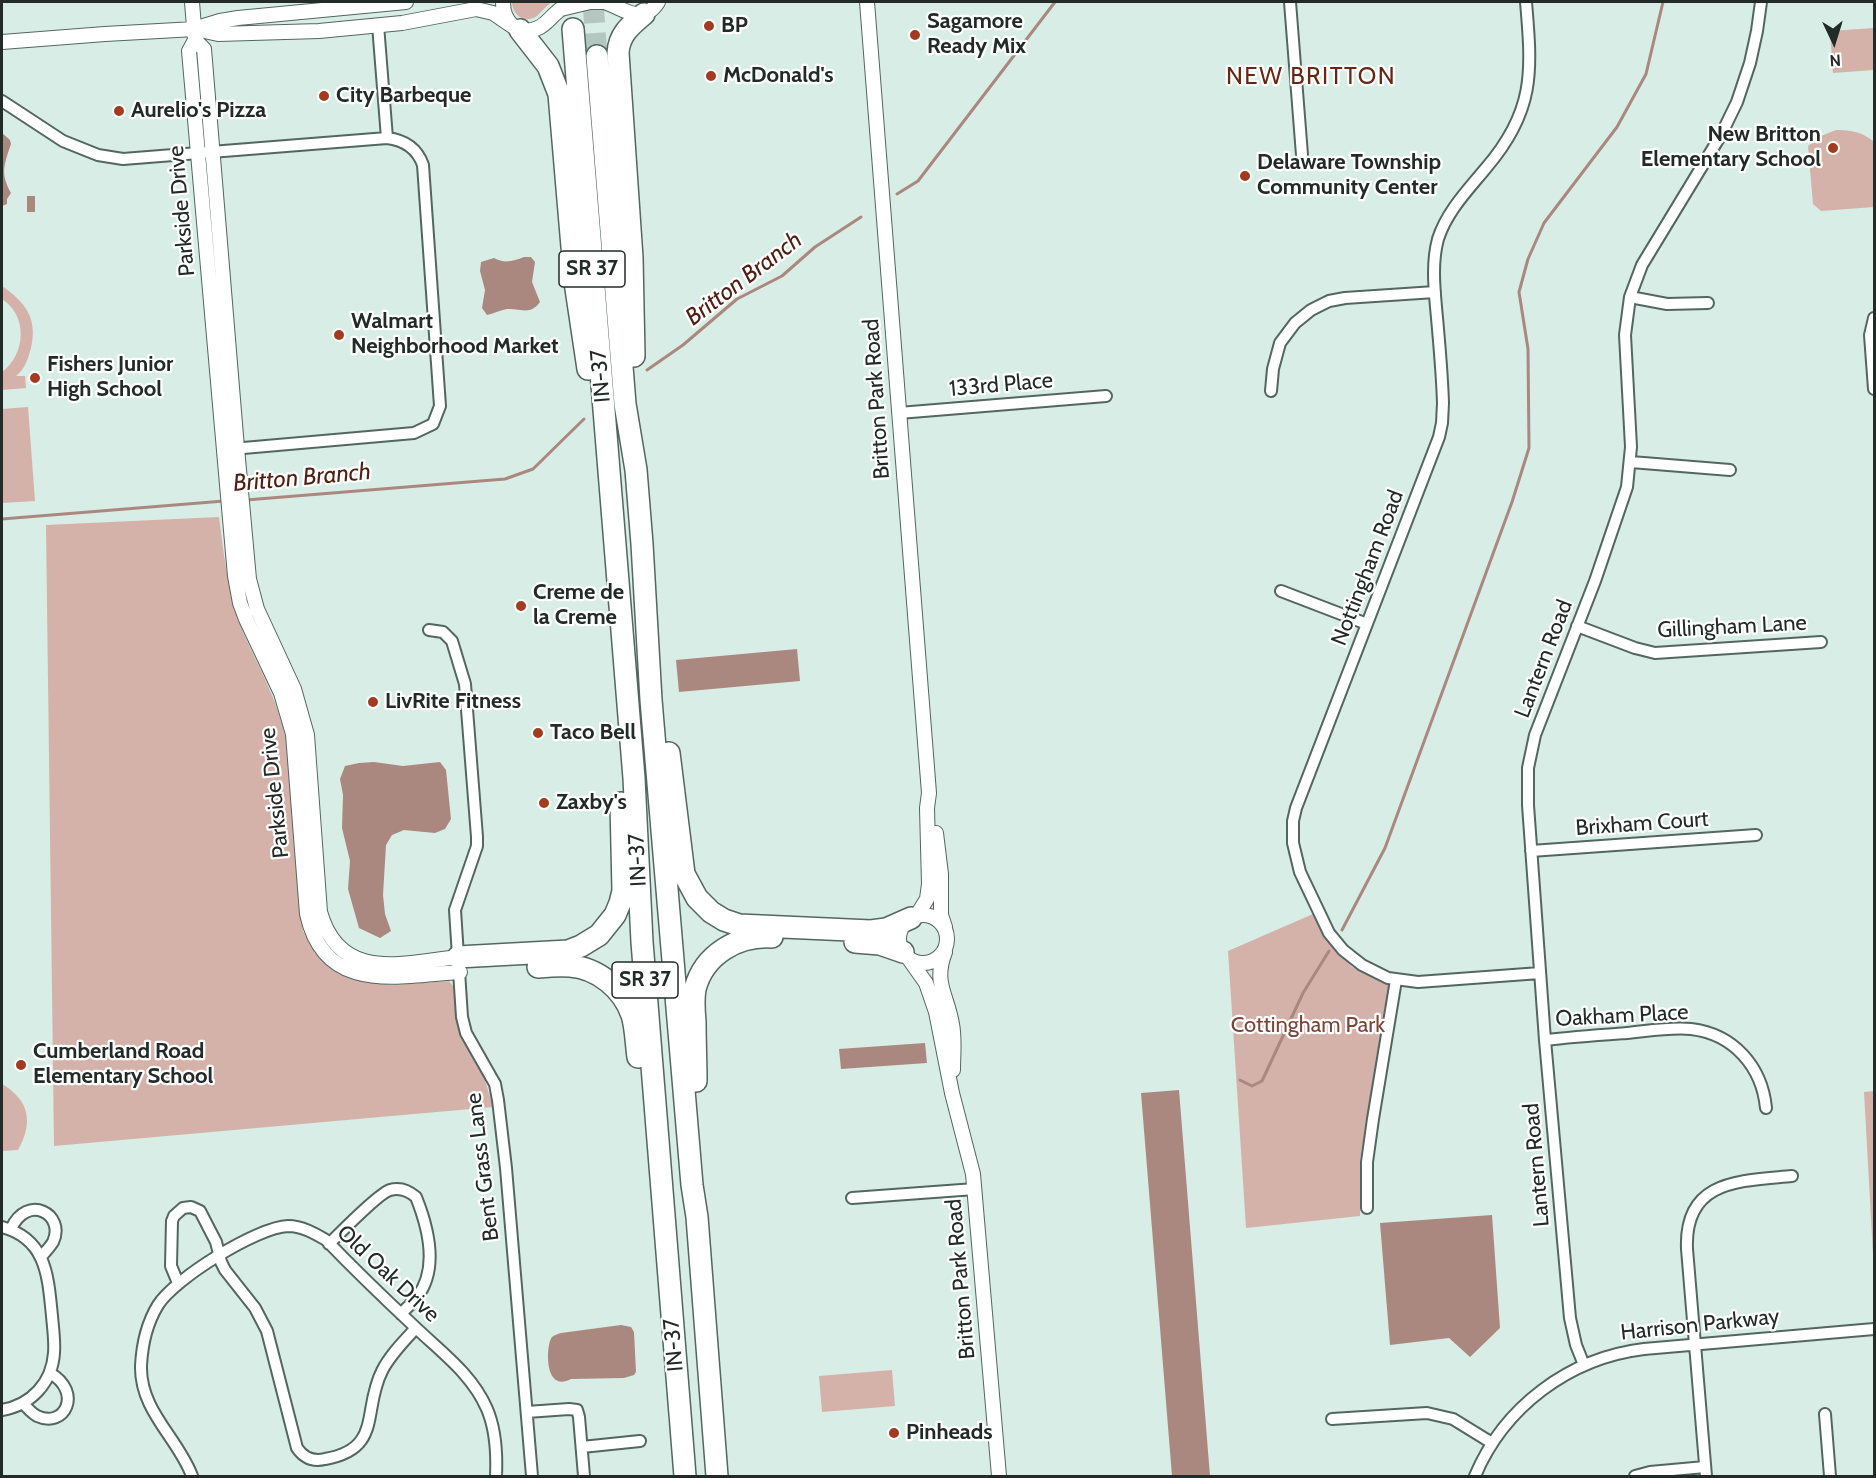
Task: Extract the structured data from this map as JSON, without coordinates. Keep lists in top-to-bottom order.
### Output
{
  "streets": {
    "highway": ["SR 37", "IN-37"],
    "street": [
      "Parkside Drive",
      "133rd Place",
      "Britton Park Road",
      "Nottingham Road",
      "Gillingham Lane",
      "Lantern Road",
      "Brixham Court",
      "Oakham Place",
      "Bent Grass Lane",
      "Old Oak Drive",
      "Harrison Parkway"
    ]
  },
  "crossings": [
    ["Parkside Drive", "Bent Grass Lane"],
    ["133rd Place", "Britton Park Road"],
    ["Nottingham Road", "Lantern Road"],
    ["Gillingham Lane", "Lantern Road"],
    ["Lantern Road", "Brixham Court"],
    ["Lantern Road", "Oakham Place"],
    ["Lantern Road", "Harrison Parkway"]
  ],
  "districts": ["NEW BRITTON"],
  "water": ["Britton Branch"],
  "parks": ["Cottingham Park"],
  "places": [
    "BP",
    "Sagamore Ready Mix",
    "McDonald's",
    "City Barbeque",
    "Aurelio's Pizza",
    "New Britton Elementary School",
    "Delaware Township Community Center",
    "Walmart Neighborhood Market",
    "Fishers Junior High School",
    "Creme de la Creme",
    "LivRite Fitness",
    "Taco Bell",
    "Zaxby's",
    "Cumberland Road Elementary School",
    "Pinheads"
  ],
  "north": "bottom"
}
